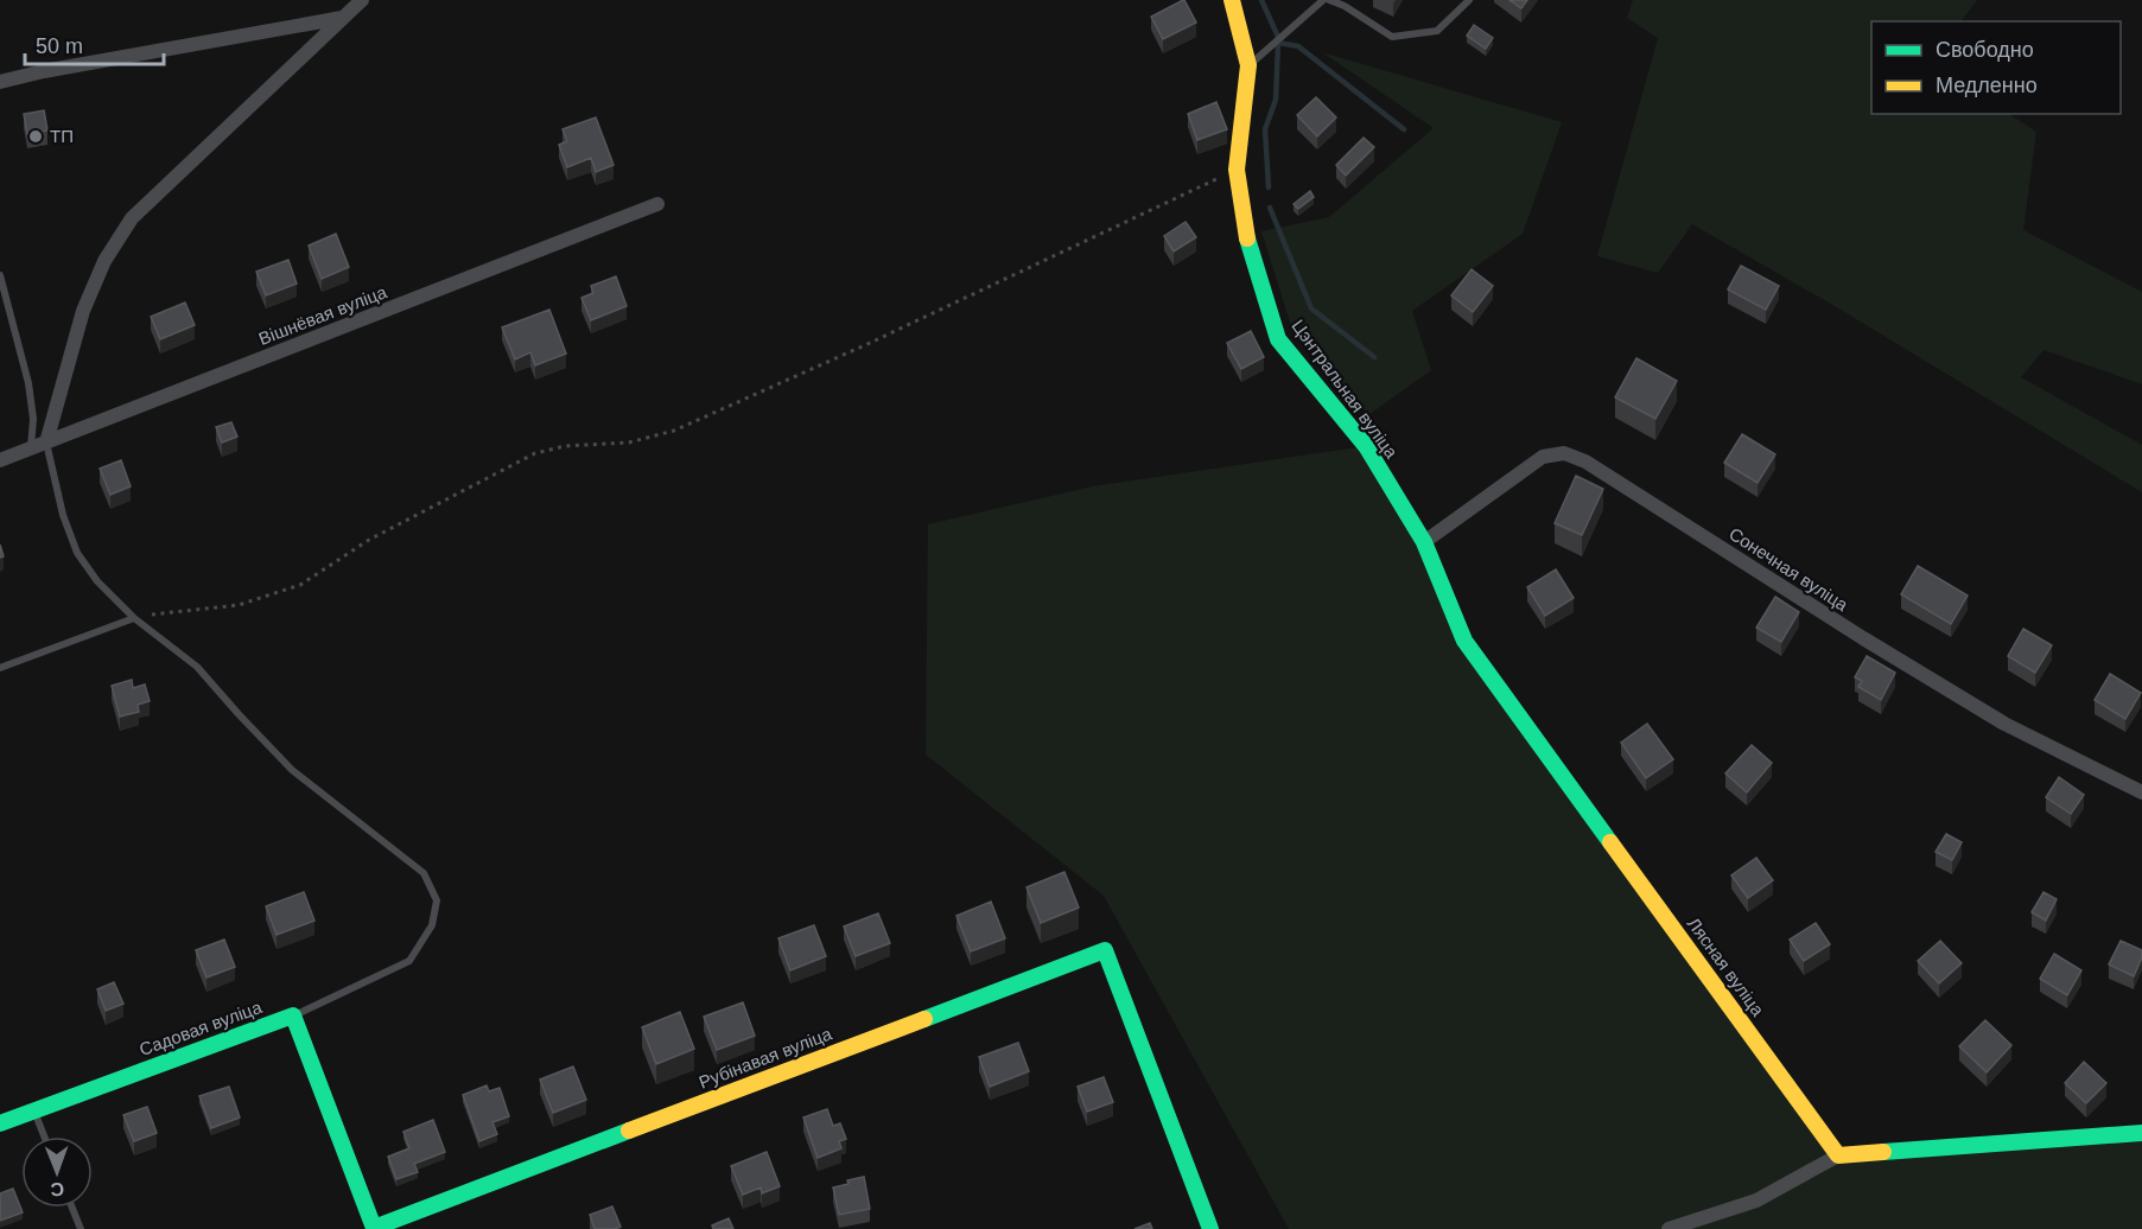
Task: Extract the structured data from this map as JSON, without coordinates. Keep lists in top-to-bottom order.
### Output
{
  "streets": {
    "street": [
      "Вішнёвая вуліца",
      "Цэнтральная вуліца",
      "Сонечная вуліца",
      "Лясная вуліца",
      "Садовая вуліца",
      "Рубінавая вуліца"
    ]
  },
  "crossings": [
    ["Цэнтральная вуліца", "Сонечная вуліца"],
    ["Цэнтральная вуліца", "Лясная вуліца"],
    ["Сонечная вуліца", "Лясная вуліца"],
    ["Садовая вуліца", "Рубінавая вуліца"]
  ],
  "places": ["ТП"],
  "legend": ["Свободно", "Медленно"],
  "scale_bar": "50 m",
  "north": "bottom"
}
